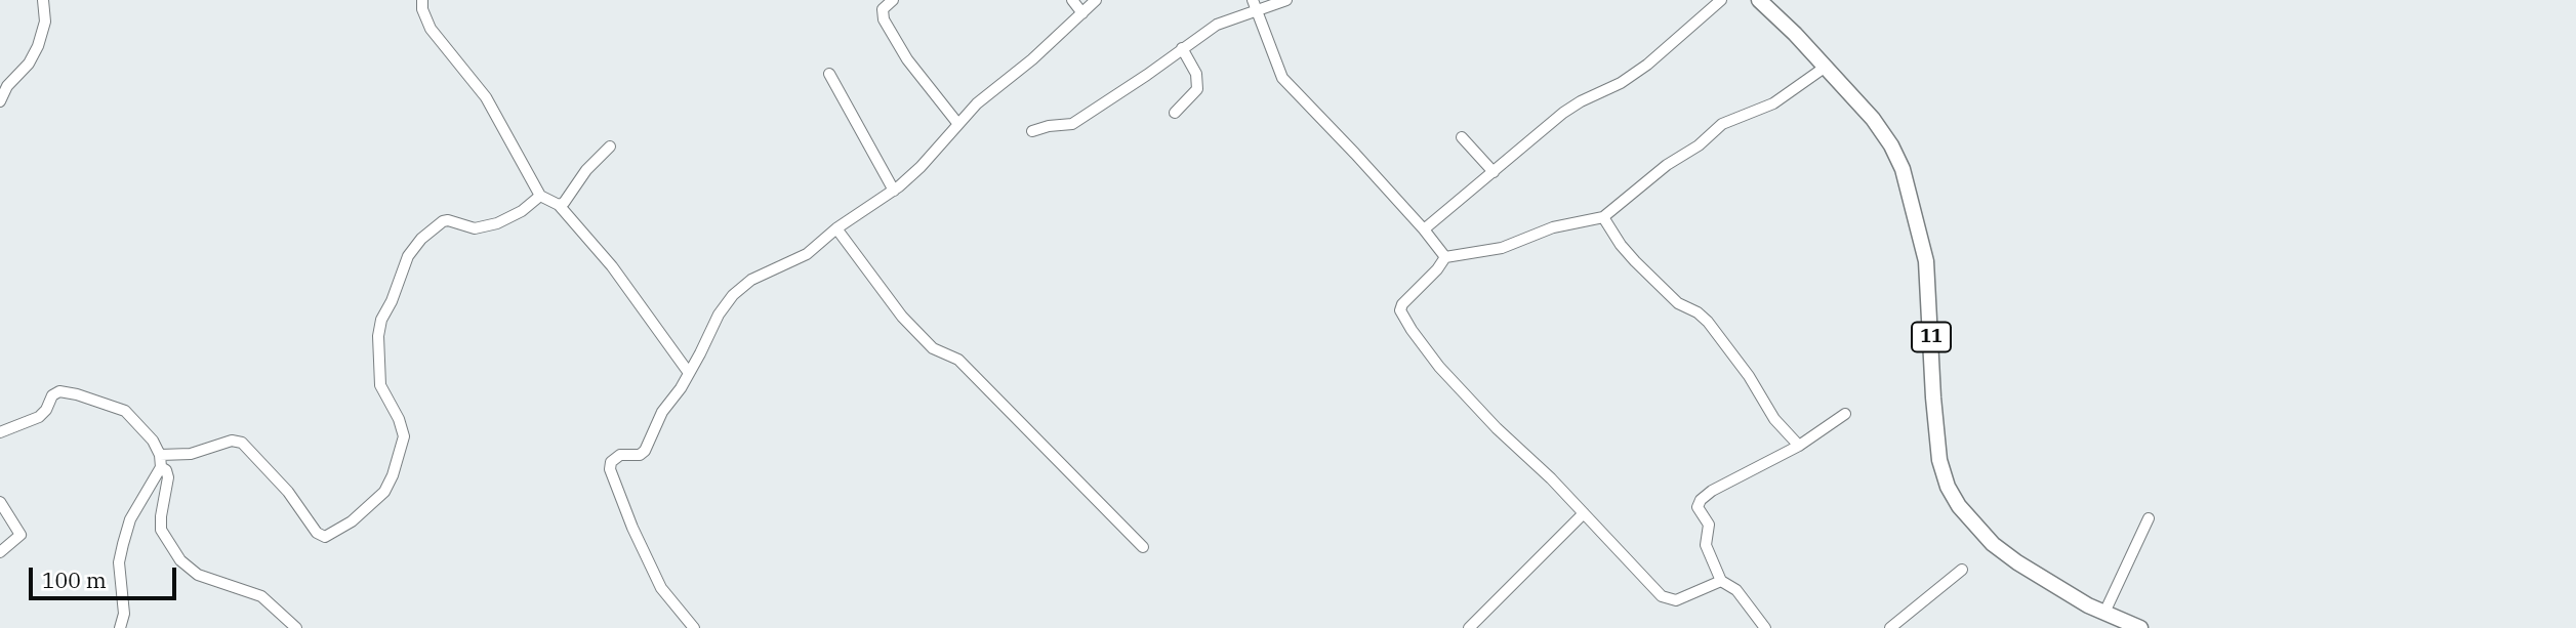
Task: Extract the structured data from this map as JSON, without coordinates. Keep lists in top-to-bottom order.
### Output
{
  "streets": {
    "highway": ["11"]
  },
  "scale_bar": "100 m"
}
